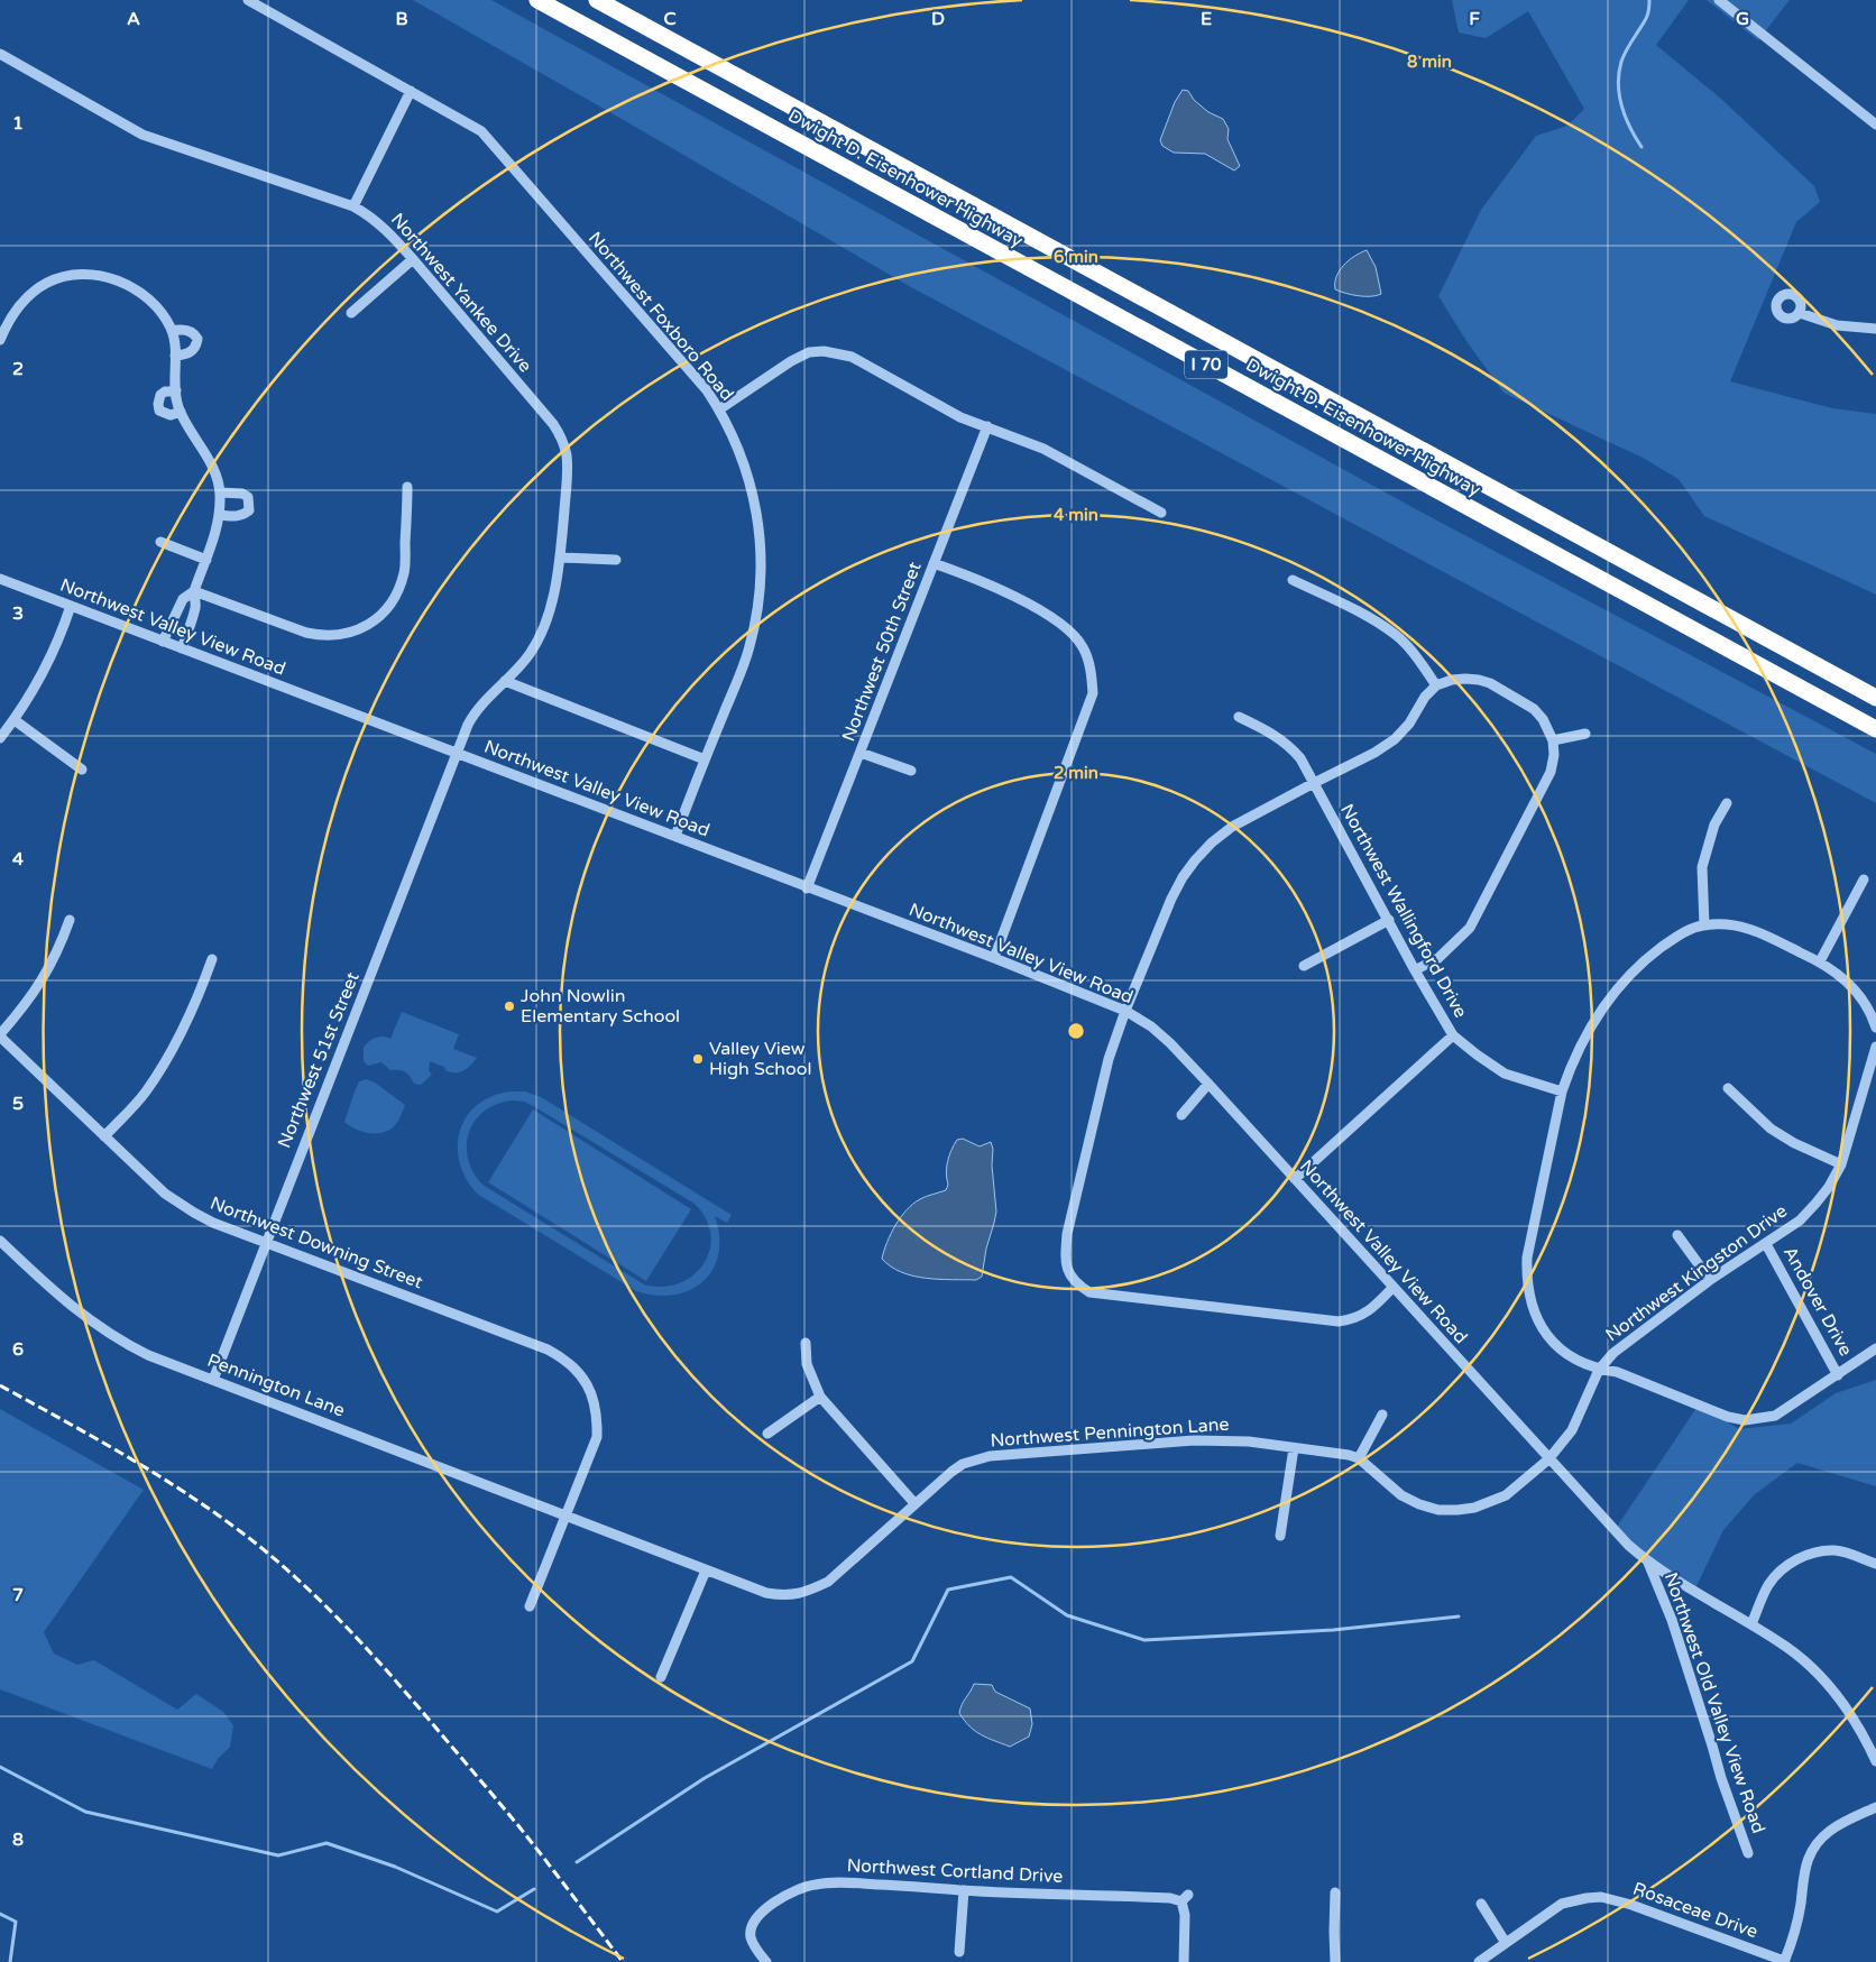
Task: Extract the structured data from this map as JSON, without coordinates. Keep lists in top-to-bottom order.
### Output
{
  "streets": {
    "highway": ["Dwight D. Eisenhower Highway", "I 70"],
    "street": [
      "Northwest Yankee Drive",
      "Northwest Foxboro Road",
      "Northwest Valley View Road",
      "Northwest 50th Street",
      "Northwest Wallingford Drive",
      "Northwest 51st Street",
      "Northwest Downing Street",
      "Northwest Kingston Drive",
      "Andover Drive",
      "Pennington Lane",
      "Northwest Pennington Lane",
      "Northwest Old Valley View Road",
      "Northwest Cortland Drive",
      "Rosaceae Drive"
    ]
  },
  "crossings": [
    ["Northwest Yankee Drive", "Northwest Valley View Road"],
    ["Northwest Yankee Drive", "Northwest 51st Street"],
    ["Northwest Foxboro Road", "Northwest Valley View Road"],
    ["Northwest Valley View Road", "Northwest 50th Street"],
    ["Northwest Valley View Road", "Northwest 51st Street"],
    ["Northwest Valley View Road", "Northwest Kingston Drive"],
    ["Northwest Valley View Road", "Northwest Old Valley View Road"],
    ["Northwest 51st Street", "Northwest Downing Street"],
    ["Northwest 51st Street", "Pennington Lane"],
    ["Northwest Downing Street", "Pennington Lane"],
    ["Northwest Downing Street", "Northwest Pennington Lane"],
    ["Northwest Kingston Drive", "Andover Drive"],
    ["Pennington Lane", "Northwest Pennington Lane"]
  ],
  "places": ["John Nowlin Elementary School", "Valley View High School"],
  "grid": {
    "columns": [
      "A",
      "B",
      "C",
      "D",
      "E",
      "F",
      "G"
    ],
    "rows": [
      "1",
      "2",
      "3",
      "4",
      "5",
      "6",
      "7",
      "8"
    ]
  },
  "rings": [
    "8 min",
    "6 min",
    "4 min",
    "2 min"
  ]
}
